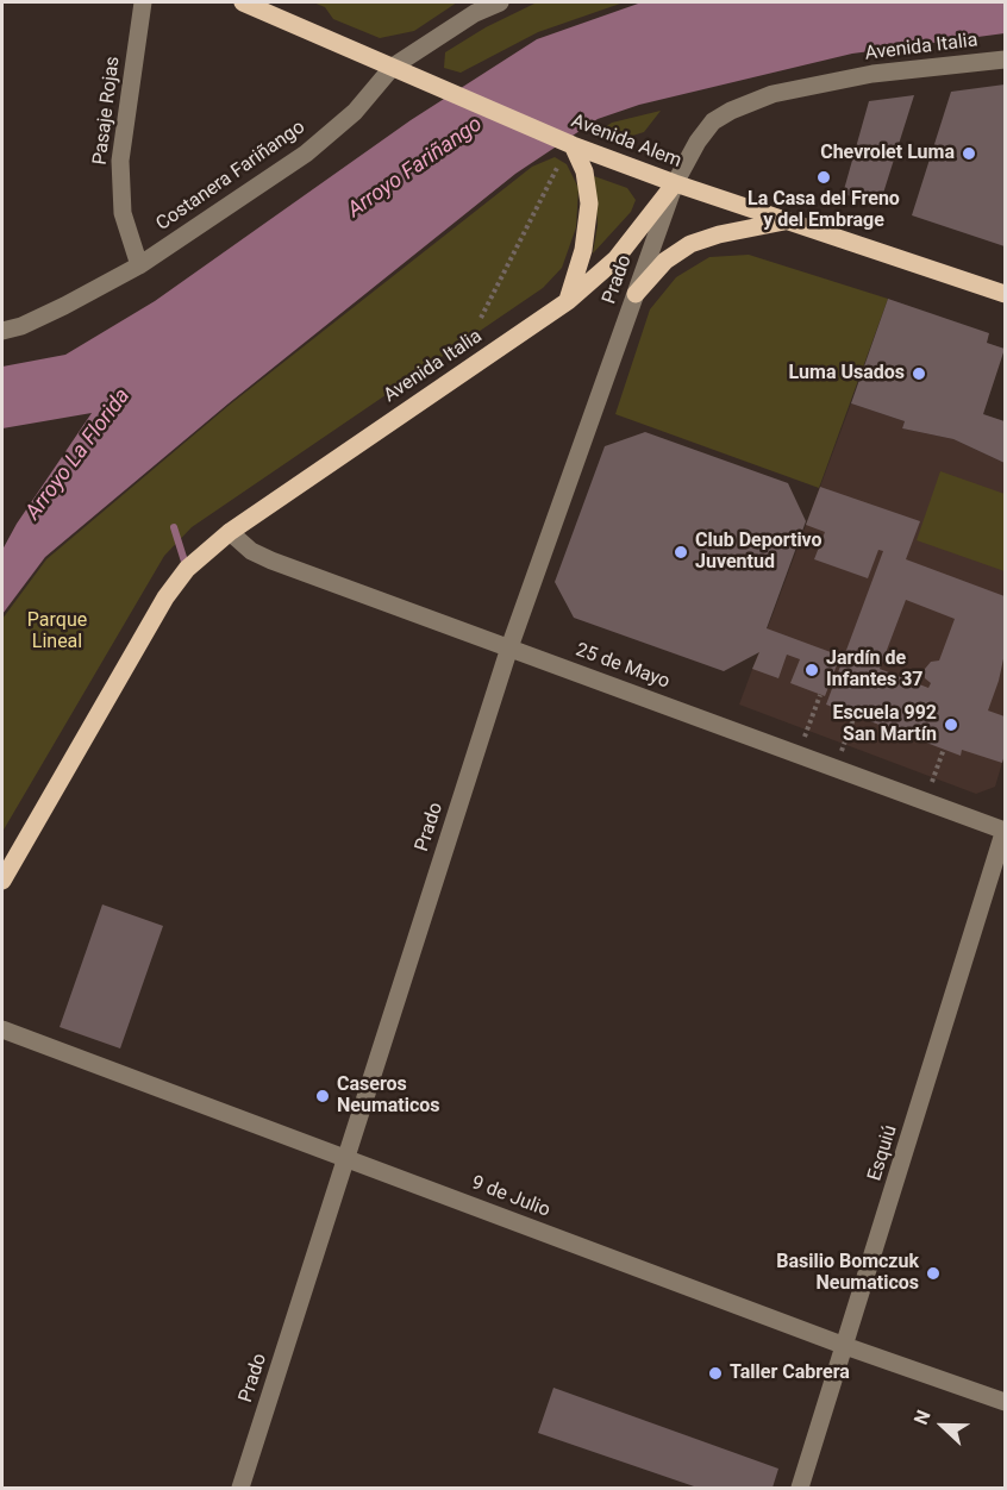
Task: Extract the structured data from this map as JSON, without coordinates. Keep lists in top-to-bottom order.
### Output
{
  "streets": {
    "main road": ["Avenida Italia", "Avenida Alem"],
    "street": [
      "Pasaje Rojas",
      "Costanera Fariñango",
      "Prado",
      "25 de Mayo",
      "Esquiú",
      "9 de Julio"
    ]
  },
  "crossings": [
    ["Avenida Italia", "Avenida Alem"],
    ["Avenida Italia", "Prado"],
    ["Avenida Italia", "25 de Mayo"],
    ["Pasaje Rojas", "Costanera Fariñango"],
    ["Avenida Alem", "Costanera Fariñango"],
    ["Avenida Alem", "Prado"],
    ["Prado", "25 de Mayo"],
    ["Prado", "9 de Julio"],
    ["25 de Mayo", "Esquiú"],
    ["Esquiú", "9 de Julio"]
  ],
  "water": ["Arroyo Fariñango", "Arroyo La Florida"],
  "parks": ["Parque Lineal"],
  "places": [
    "Chevrolet Luma",
    "La Casa del Freno y del Embrage",
    "Luma Usados",
    "Club Deportivo Juventud",
    "Jardín de Infantes 37",
    "Escuela 992 San Martín",
    "Caseros Neumaticos",
    "Basilio Bomczuk Neumaticos",
    "Taller Cabrera"
  ],
  "north": "left"
}
